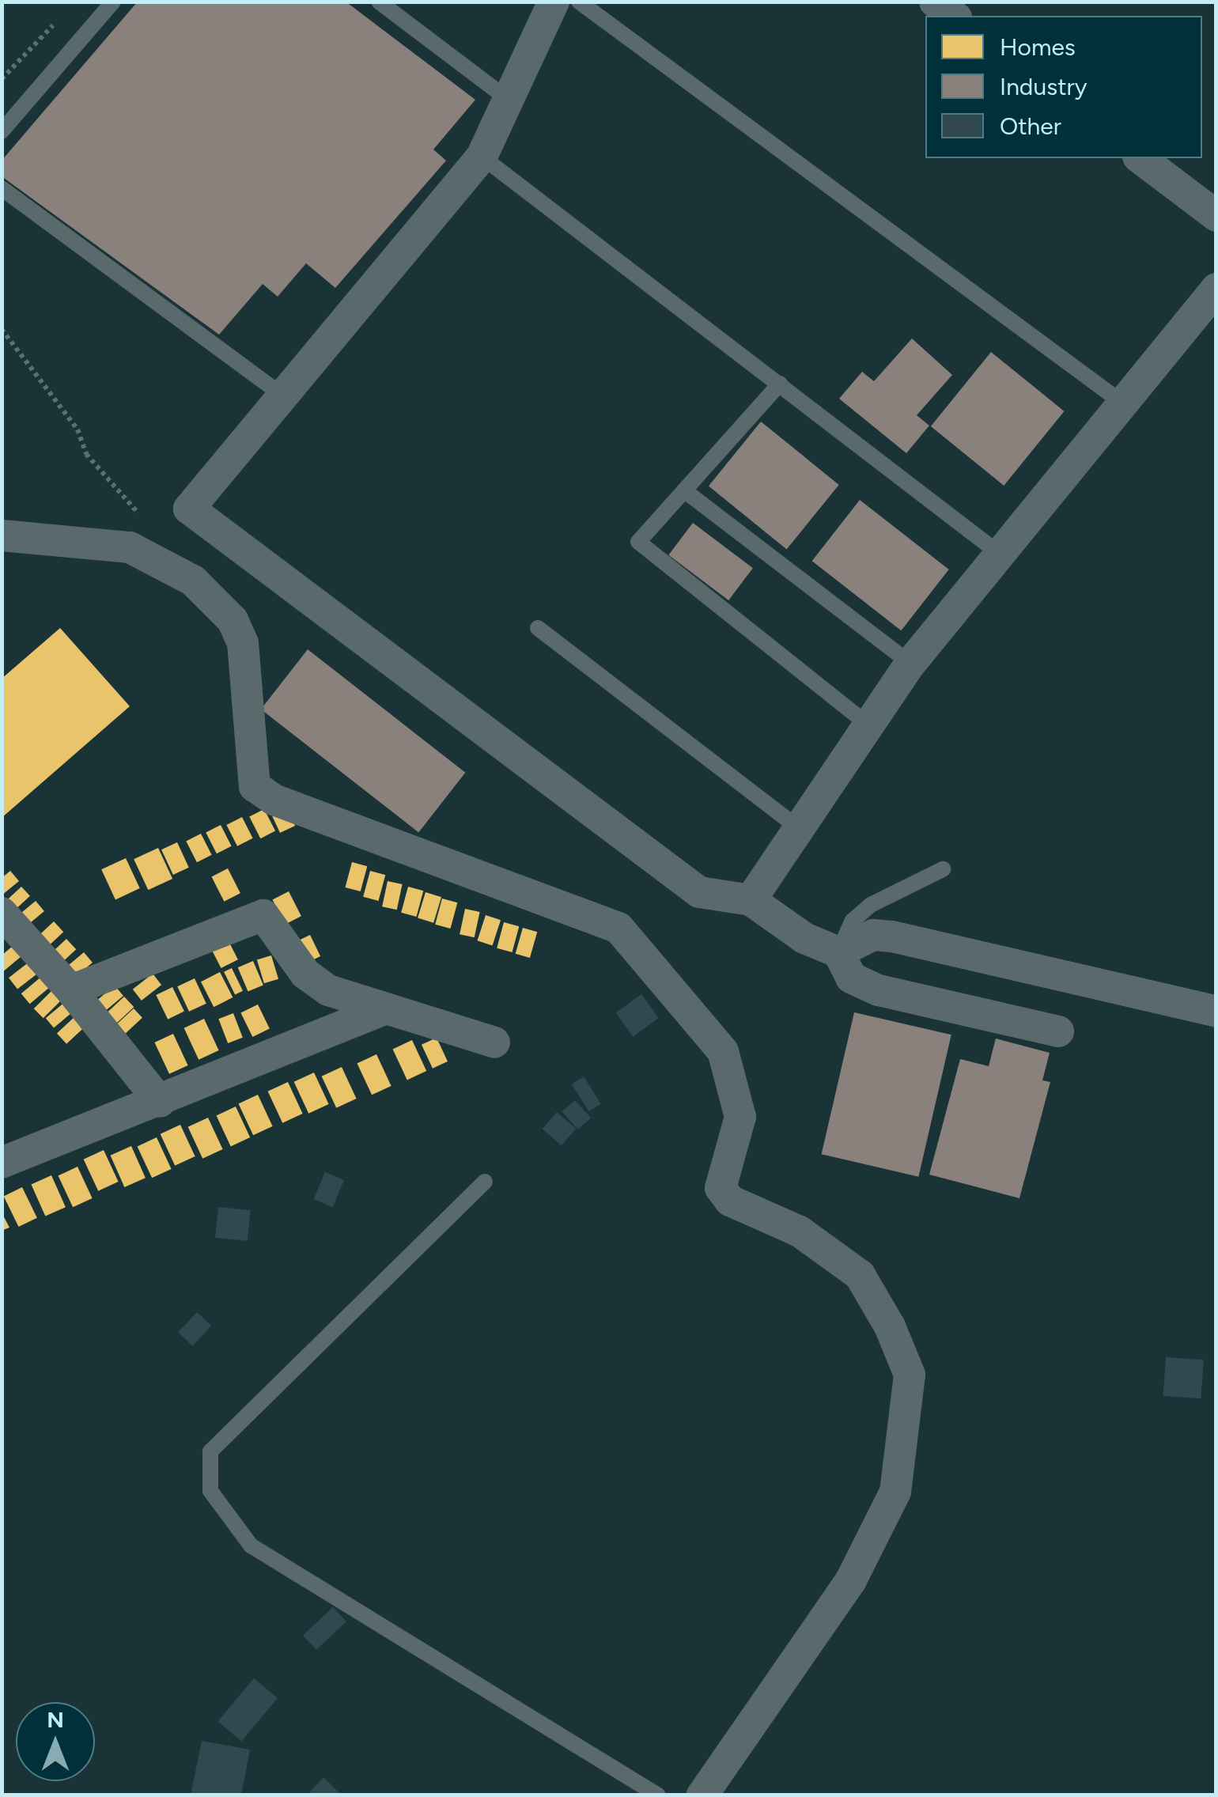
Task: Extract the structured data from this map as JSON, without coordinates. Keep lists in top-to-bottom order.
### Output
{
  "legend": ["Homes", "Industry", "Other"],
  "north": "top"
}
